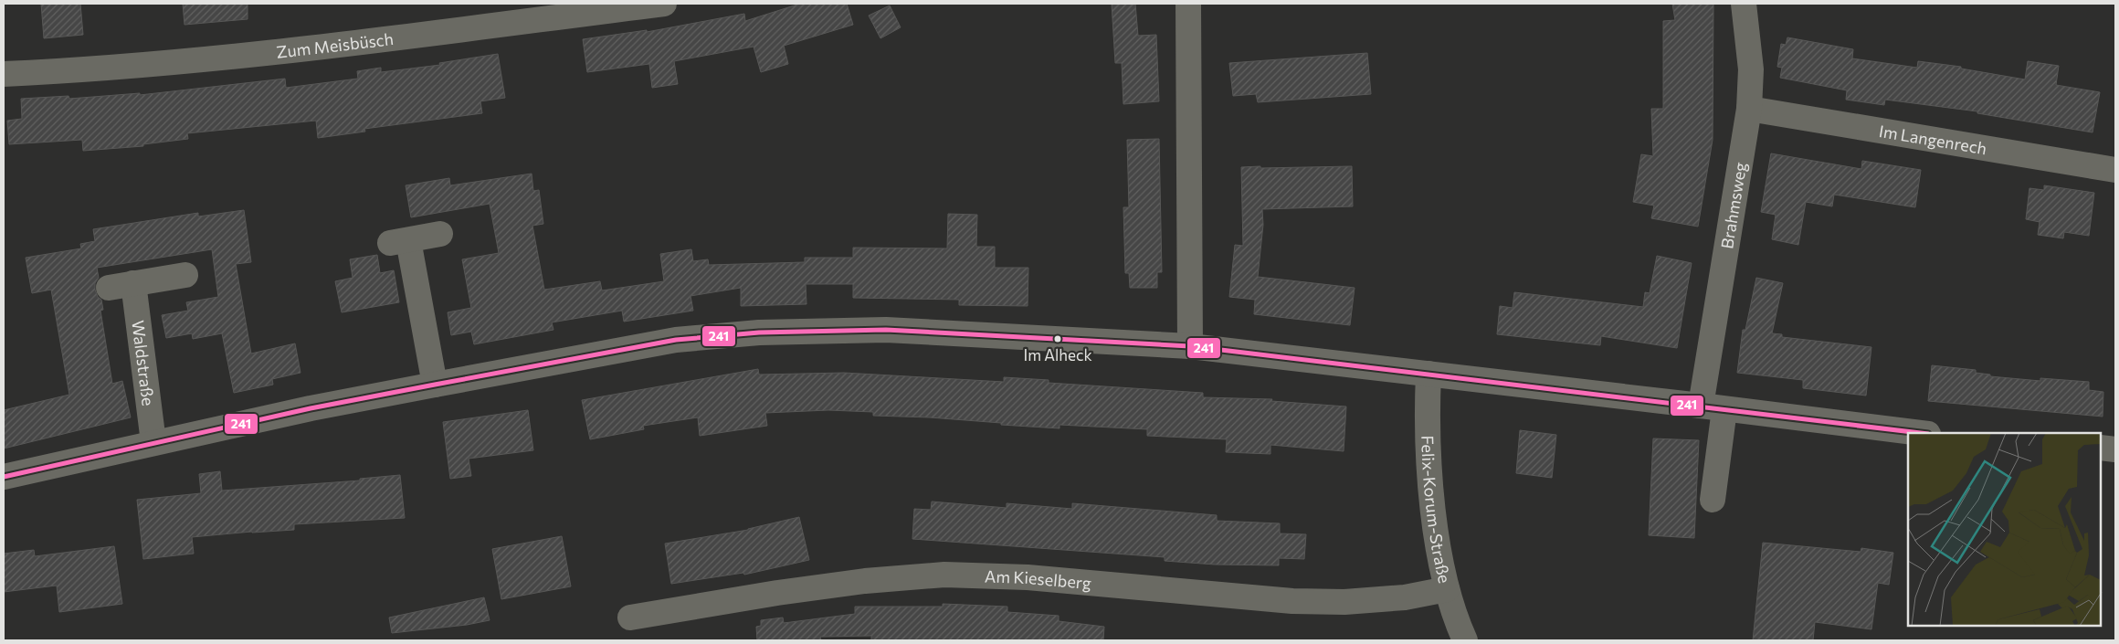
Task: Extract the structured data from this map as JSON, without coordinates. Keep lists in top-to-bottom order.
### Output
{
  "streets": {
    "street": [
      "Zum Meisbüsch",
      "Im Langenrech",
      "Brahmsweg",
      "Waldstraße",
      "Felix-Korum-Straße",
      "Am Kieselberg"
    ]
  },
  "crossings": [
    ["Im Langenrech", "Brahmsweg"],
    ["Felix-Korum-Straße", "Am Kieselberg"]
  ],
  "places": ["Im Alheck"],
  "lines": ["transit line 241"]
}
